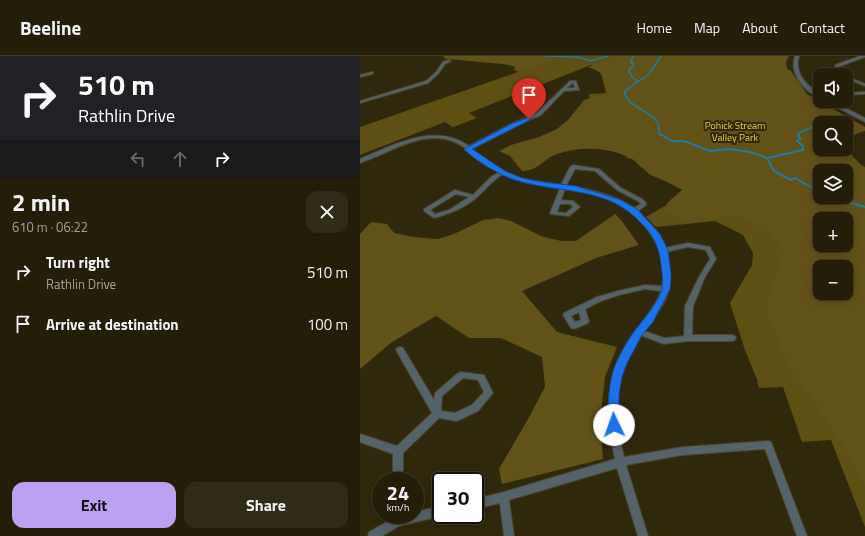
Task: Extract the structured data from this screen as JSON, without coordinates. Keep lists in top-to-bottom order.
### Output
{
  "parks": ["Pohick Stream Valley Park"],
  "page": {
    "header": "Beeline",
    "nav": [
      "Home",
      "Map",
      "About",
      "Contact"
    ],
    "turn": ["510 m", "Rathlin Drive"],
    "map_buttons": ["+", "−"],
    "heading": ["2 min", "610 m · 06:22"],
    "list": [
      {
        "name": "Turn right",
        "note": "Rathlin Drive",
        "value": "510 m"
      },
      {
        "name": "Arrive at destination",
        "value": "100 m"
      }
    ],
    "speed": "24 km/h",
    "limit": "30",
    "buttons": ["Exit", "Share"]
  }
}
